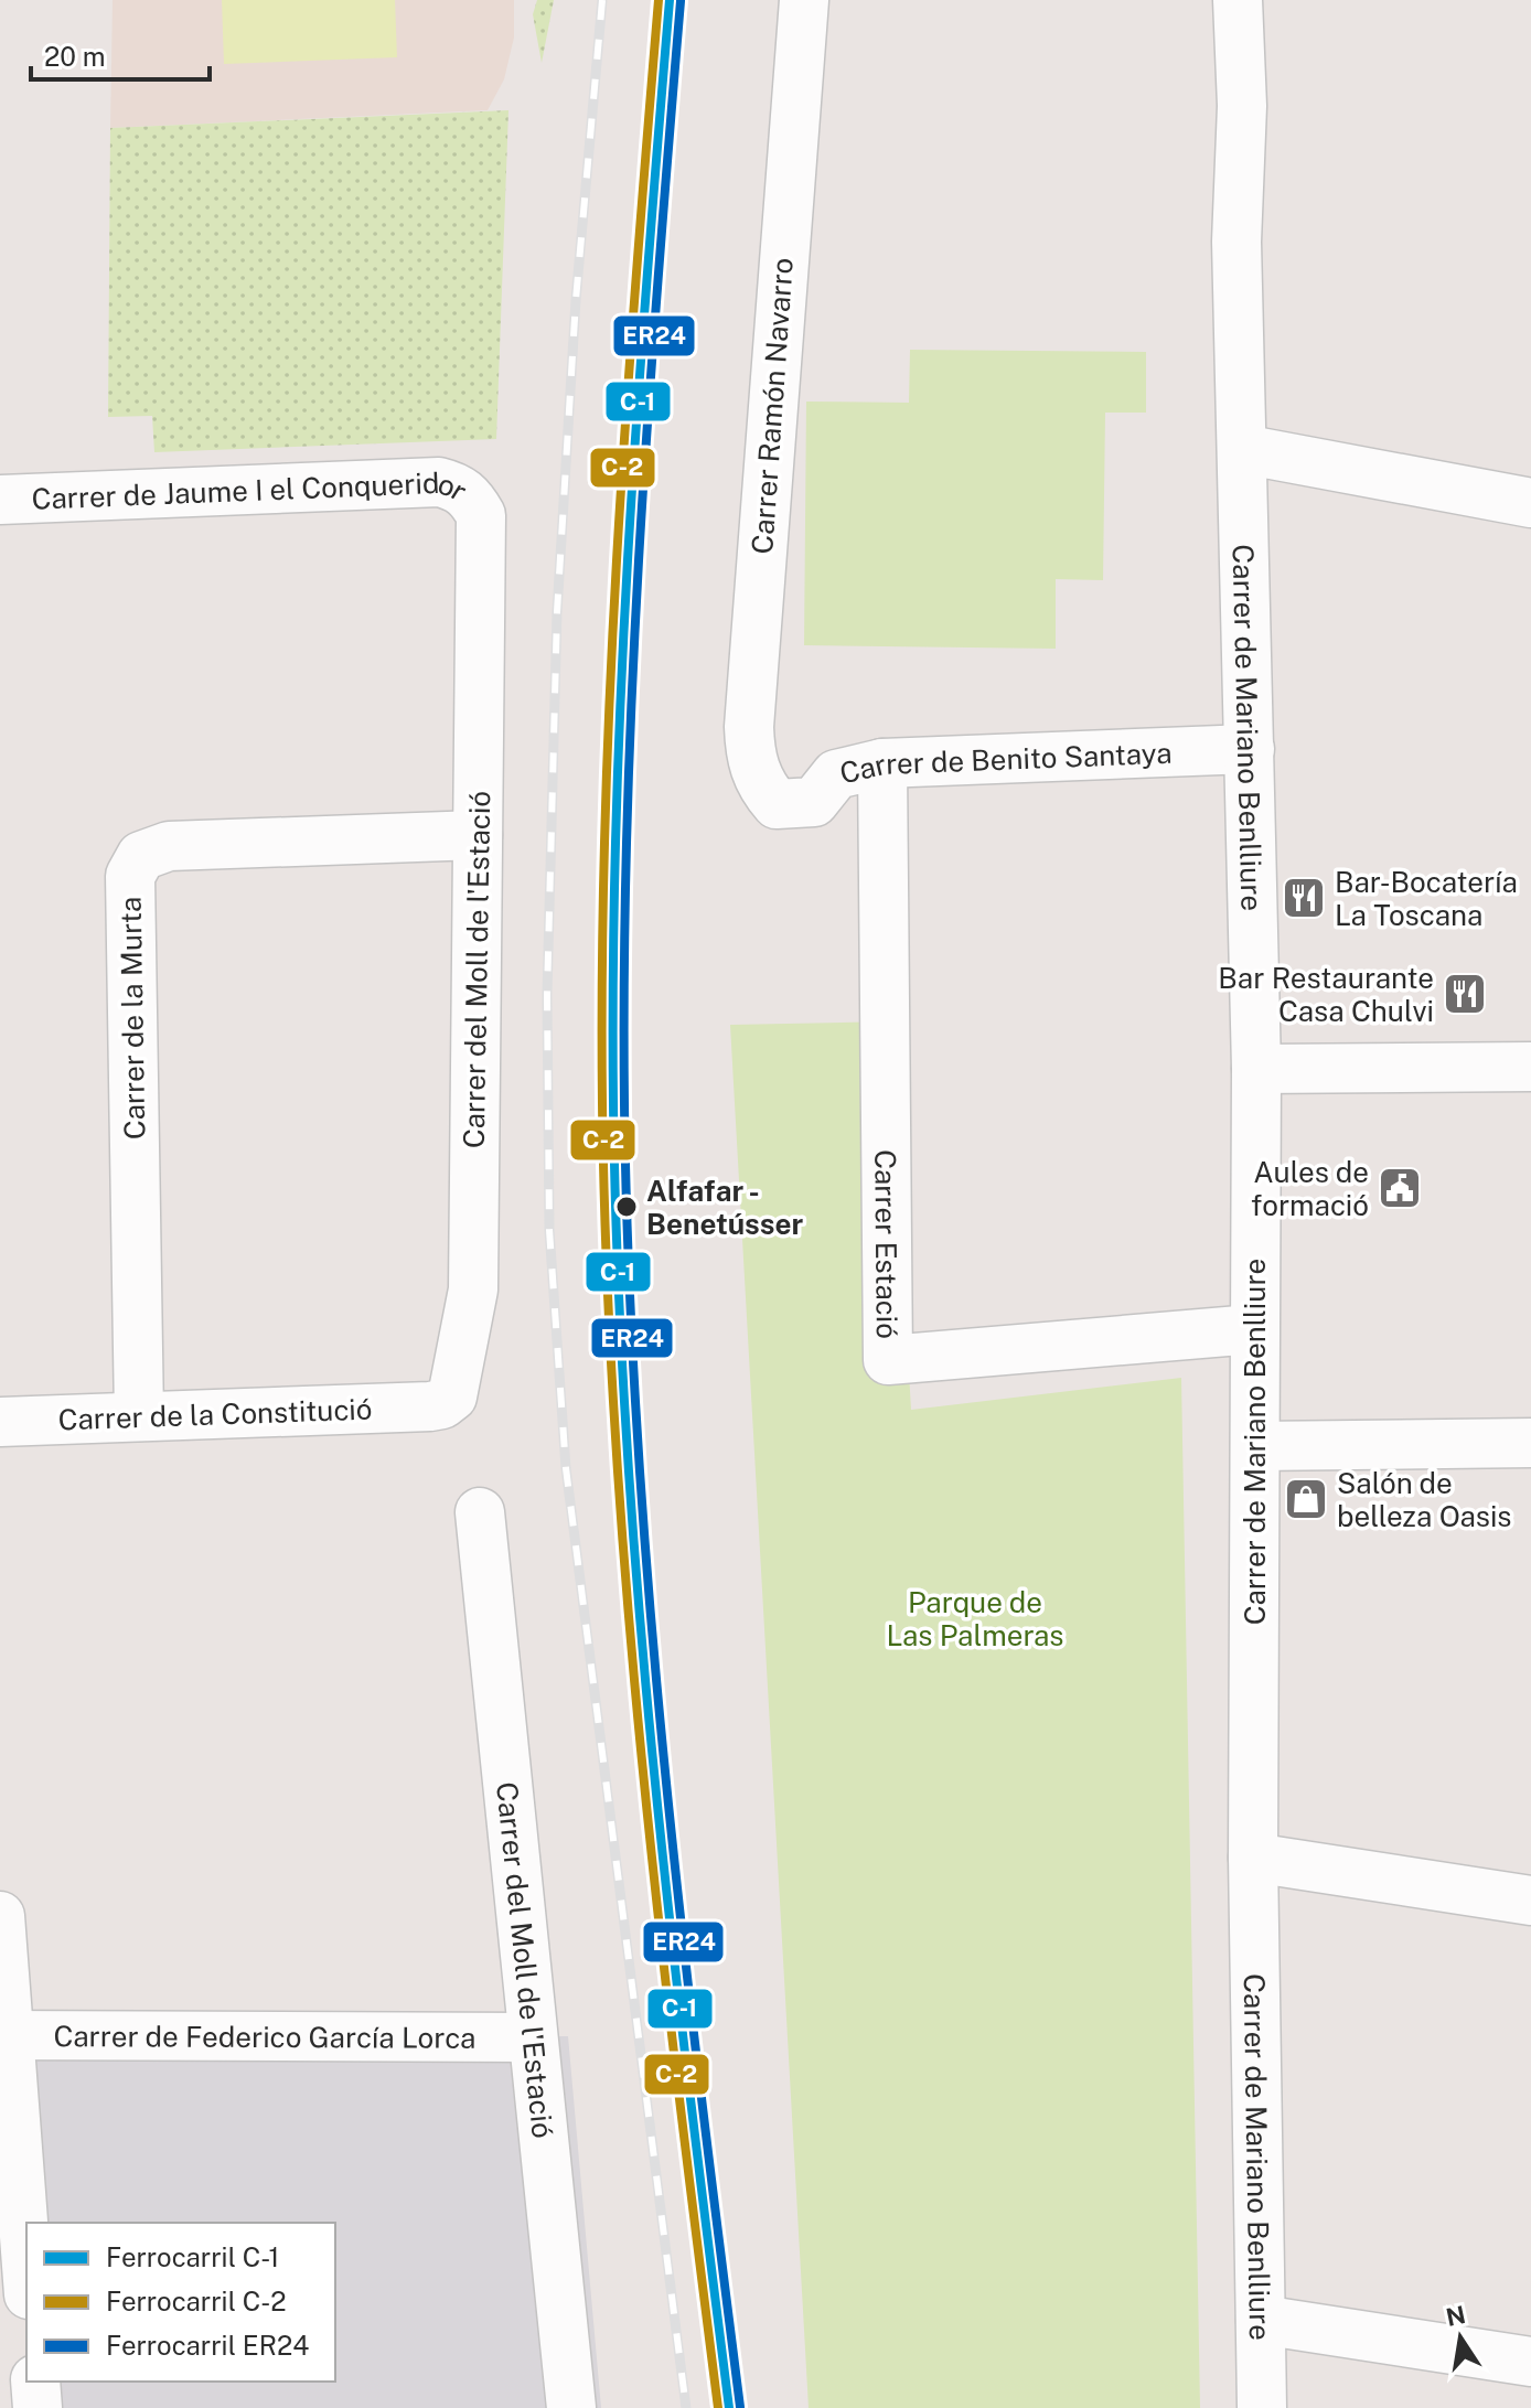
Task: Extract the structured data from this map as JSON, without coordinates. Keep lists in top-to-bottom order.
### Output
{
  "streets": {
    "street": [
      "Carrer Ramón Navarro",
      "Carrer de Jaume I el Conqueridor",
      "Carrer de Mariano Benlliure",
      "Carrer de Benito Santaya",
      "Carrer del Moll de l'Estació",
      "Carrer de la Murta",
      "Carrer Estació",
      "Carrer de la Constitució",
      "Carrer de Federico García Lorca"
    ]
  },
  "crossings": [
    ["Carrer Ramón Navarro", "Carrer de Benito Santaya"],
    ["Carrer de Jaume I el Conqueridor", "Carrer del Moll de l'Estació"],
    ["Carrer de Mariano Benlliure", "Carrer de Benito Santaya"],
    ["Carrer de Mariano Benlliure", "Carrer Estació"],
    ["Carrer de Benito Santaya", "Carrer Estació"],
    ["Carrer del Moll de l'Estació", "Carrer de la Murta"],
    ["Carrer del Moll de l'Estació", "Carrer de la Constitució"],
    ["Carrer del Moll de l'Estació", "Carrer de Federico García Lorca"],
    ["Carrer de la Murta", "Carrer de la Constitució"]
  ],
  "parks": ["Parque de Las Palmeras"],
  "places": {
    "restaurant": ["Bar-Bocatería La Toscana", "Bar Restaurante Casa Chulvi"],
    "public building": ["Aules de formació"],
    "other": ["Alfafar - Benetússer"],
    "shop": ["Salón de belleza Oasis"]
  },
  "lines": ["rail line C-1", "rail line C-2", "rail line ER24"],
  "legend": ["Ferrocarril C-1", "Ferrocarril C-2", "Ferrocarril ER24"],
  "scale_bar": "20 m",
  "north": "top"
}
